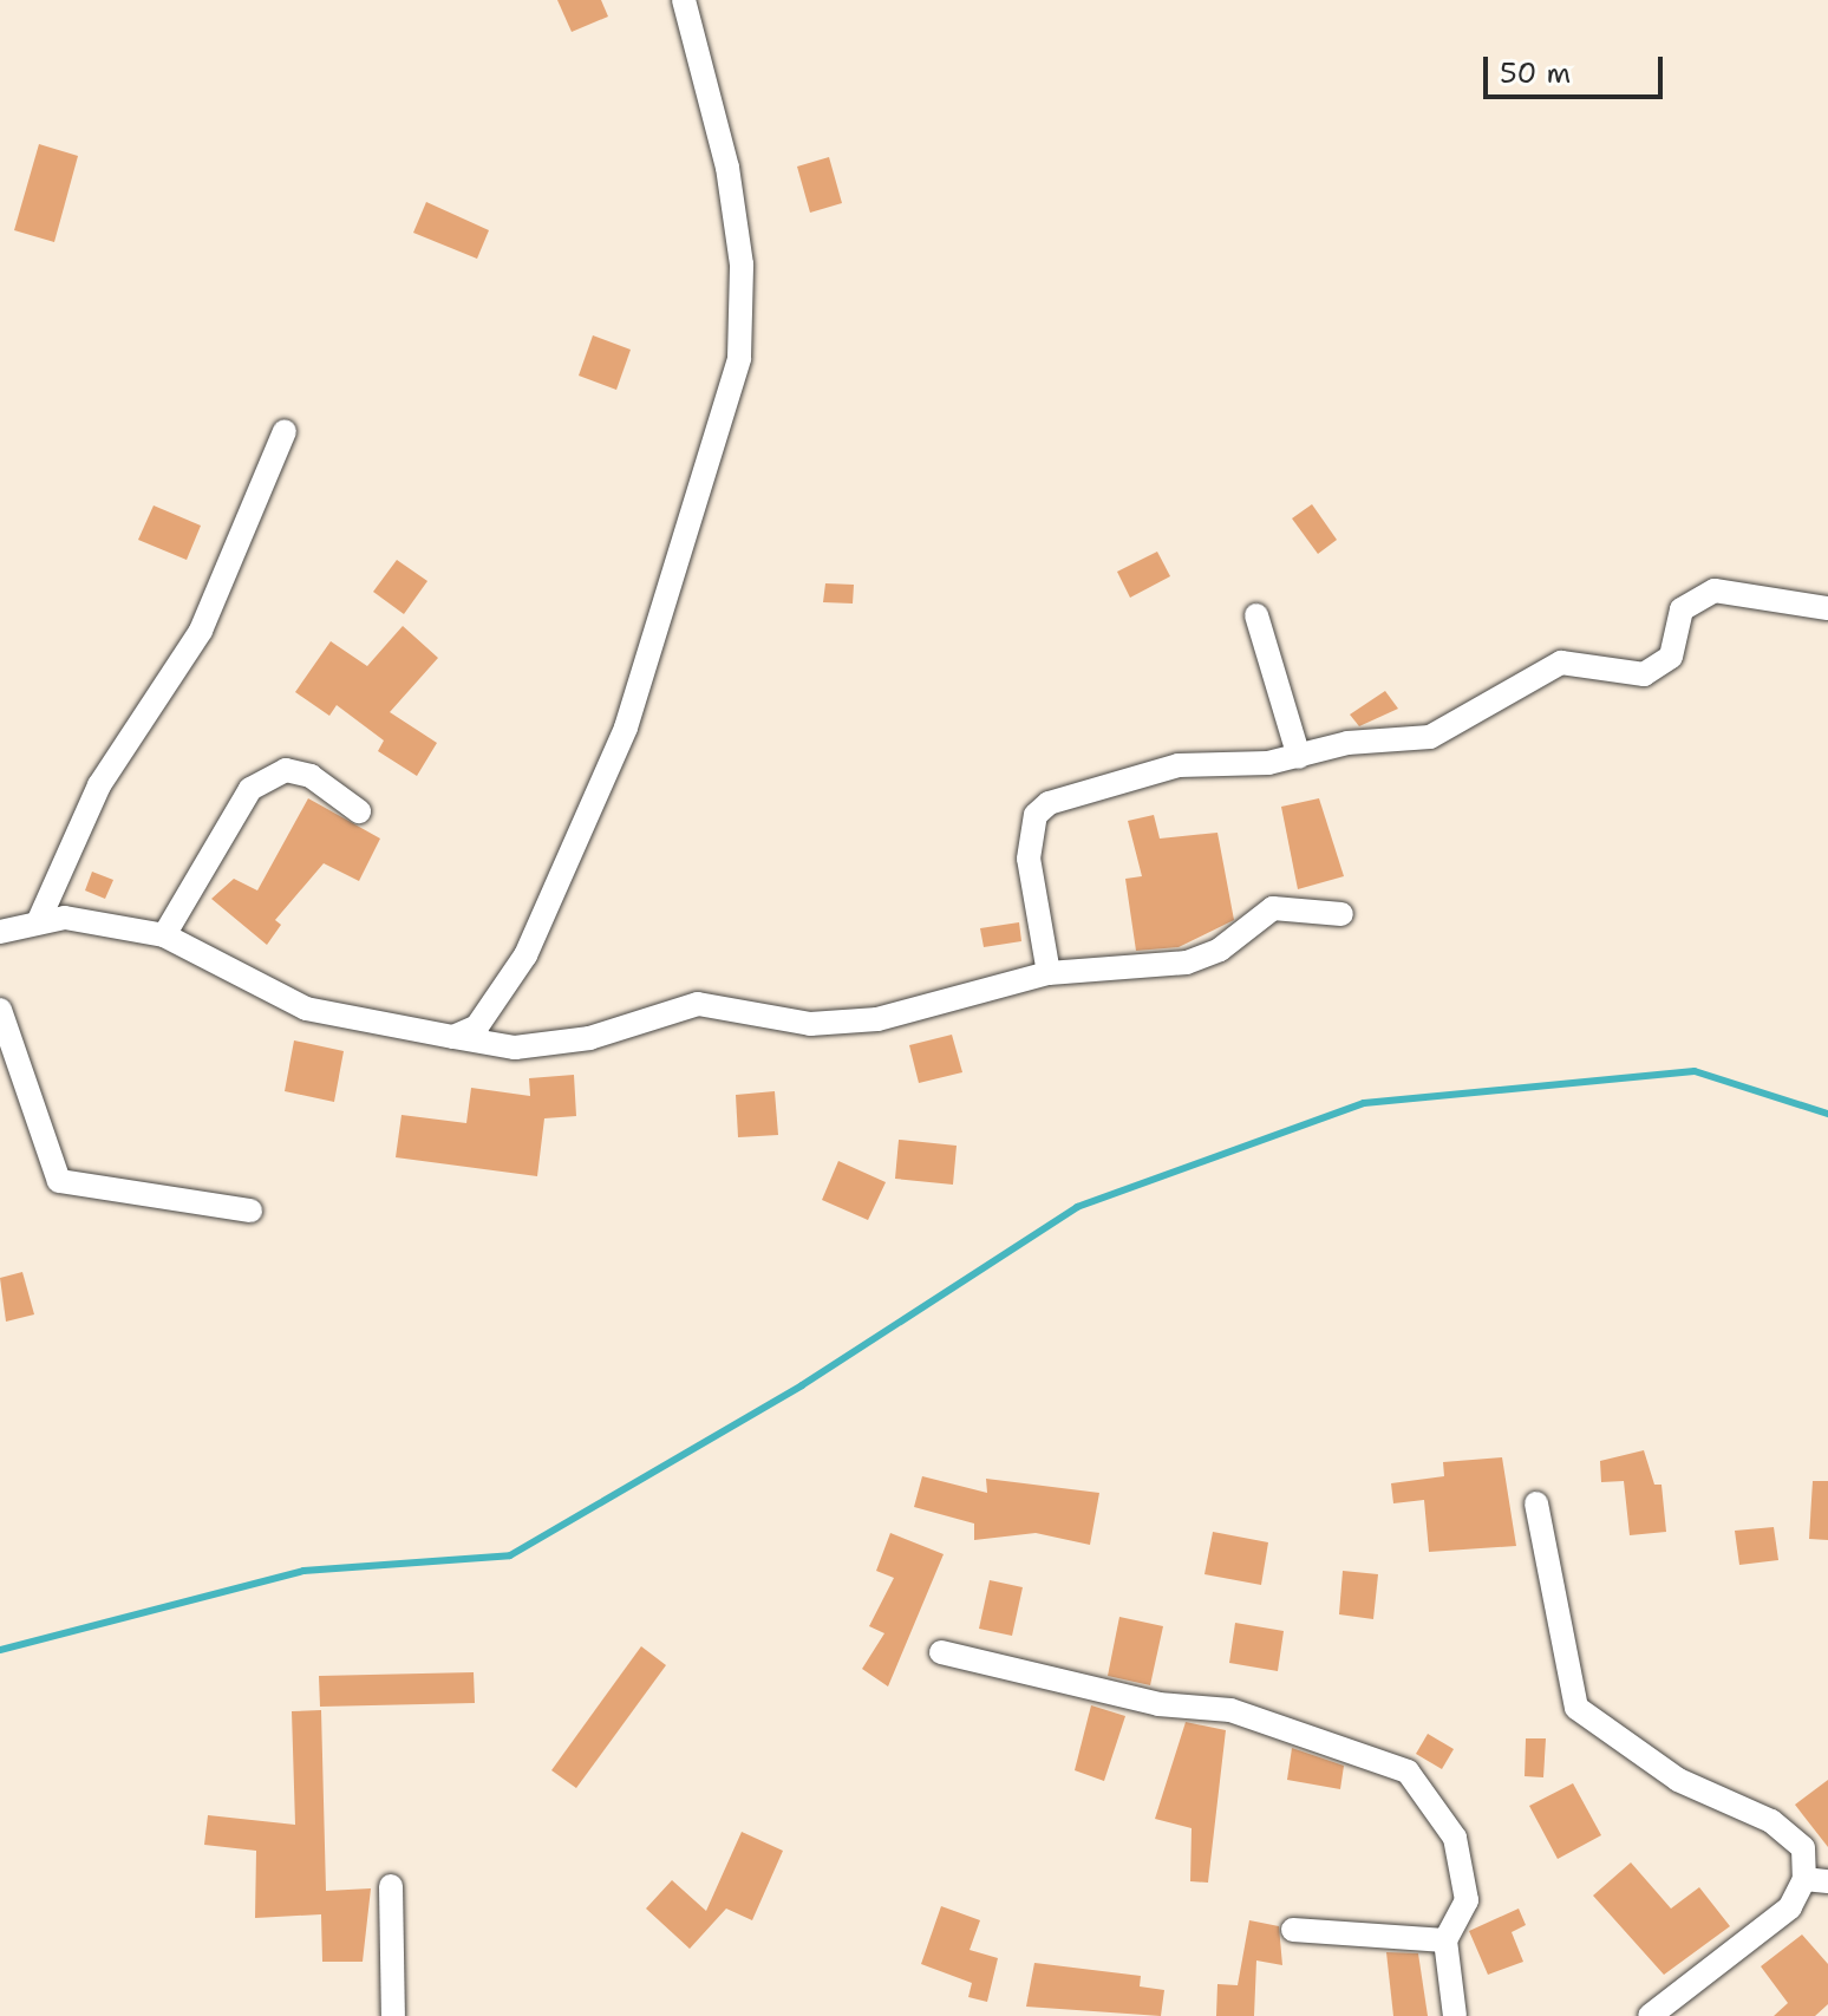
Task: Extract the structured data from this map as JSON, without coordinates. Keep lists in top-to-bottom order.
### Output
{
  "scale_bar": "50 m"
}
